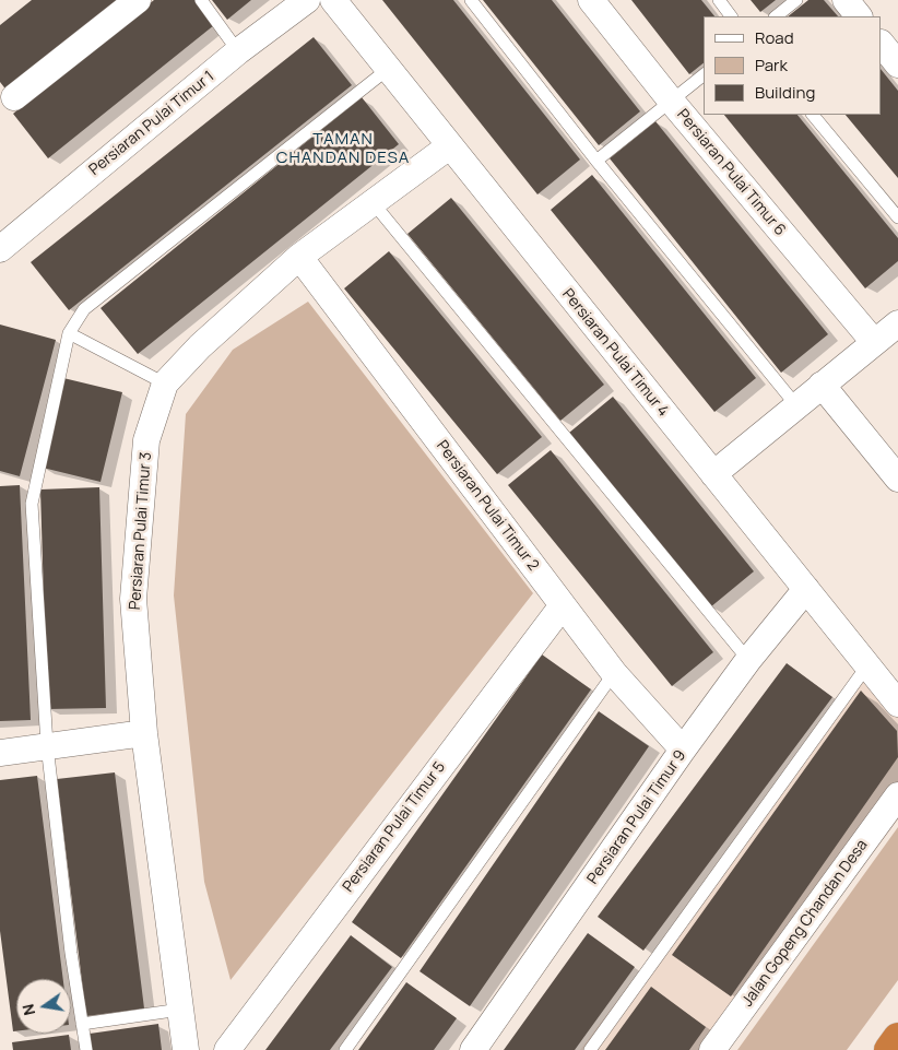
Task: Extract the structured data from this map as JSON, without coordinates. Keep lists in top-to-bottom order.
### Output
{
  "streets": {
    "street": [
      "Persiaran Pulai Timur 1",
      "Persiaran Pulai Timur 6",
      "Persiaran Pulai Timur 4",
      "Persiaran Pulai Timur 2",
      "Persiaran Pulai Timur 3",
      "Persiaran Pulai Timur 9",
      "Persiaran Pulai Timur 5",
      "Jalan Gopeng Chandan Desa"
    ]
  },
  "crossings": [
    ["Persiaran Pulai Timur 4", "Persiaran Pulai Timur 3"],
    ["Persiaran Pulai Timur 4", "Persiaran Pulai Timur 9"],
    ["Persiaran Pulai Timur 2", "Persiaran Pulai Timur 3"],
    ["Persiaran Pulai Timur 2", "Persiaran Pulai Timur 9"],
    ["Persiaran Pulai Timur 2", "Persiaran Pulai Timur 5"]
  ],
  "districts": ["TAMAN CHANDAN DESA"],
  "legend": ["Road", "Park", "Building"],
  "north": "left"
}
